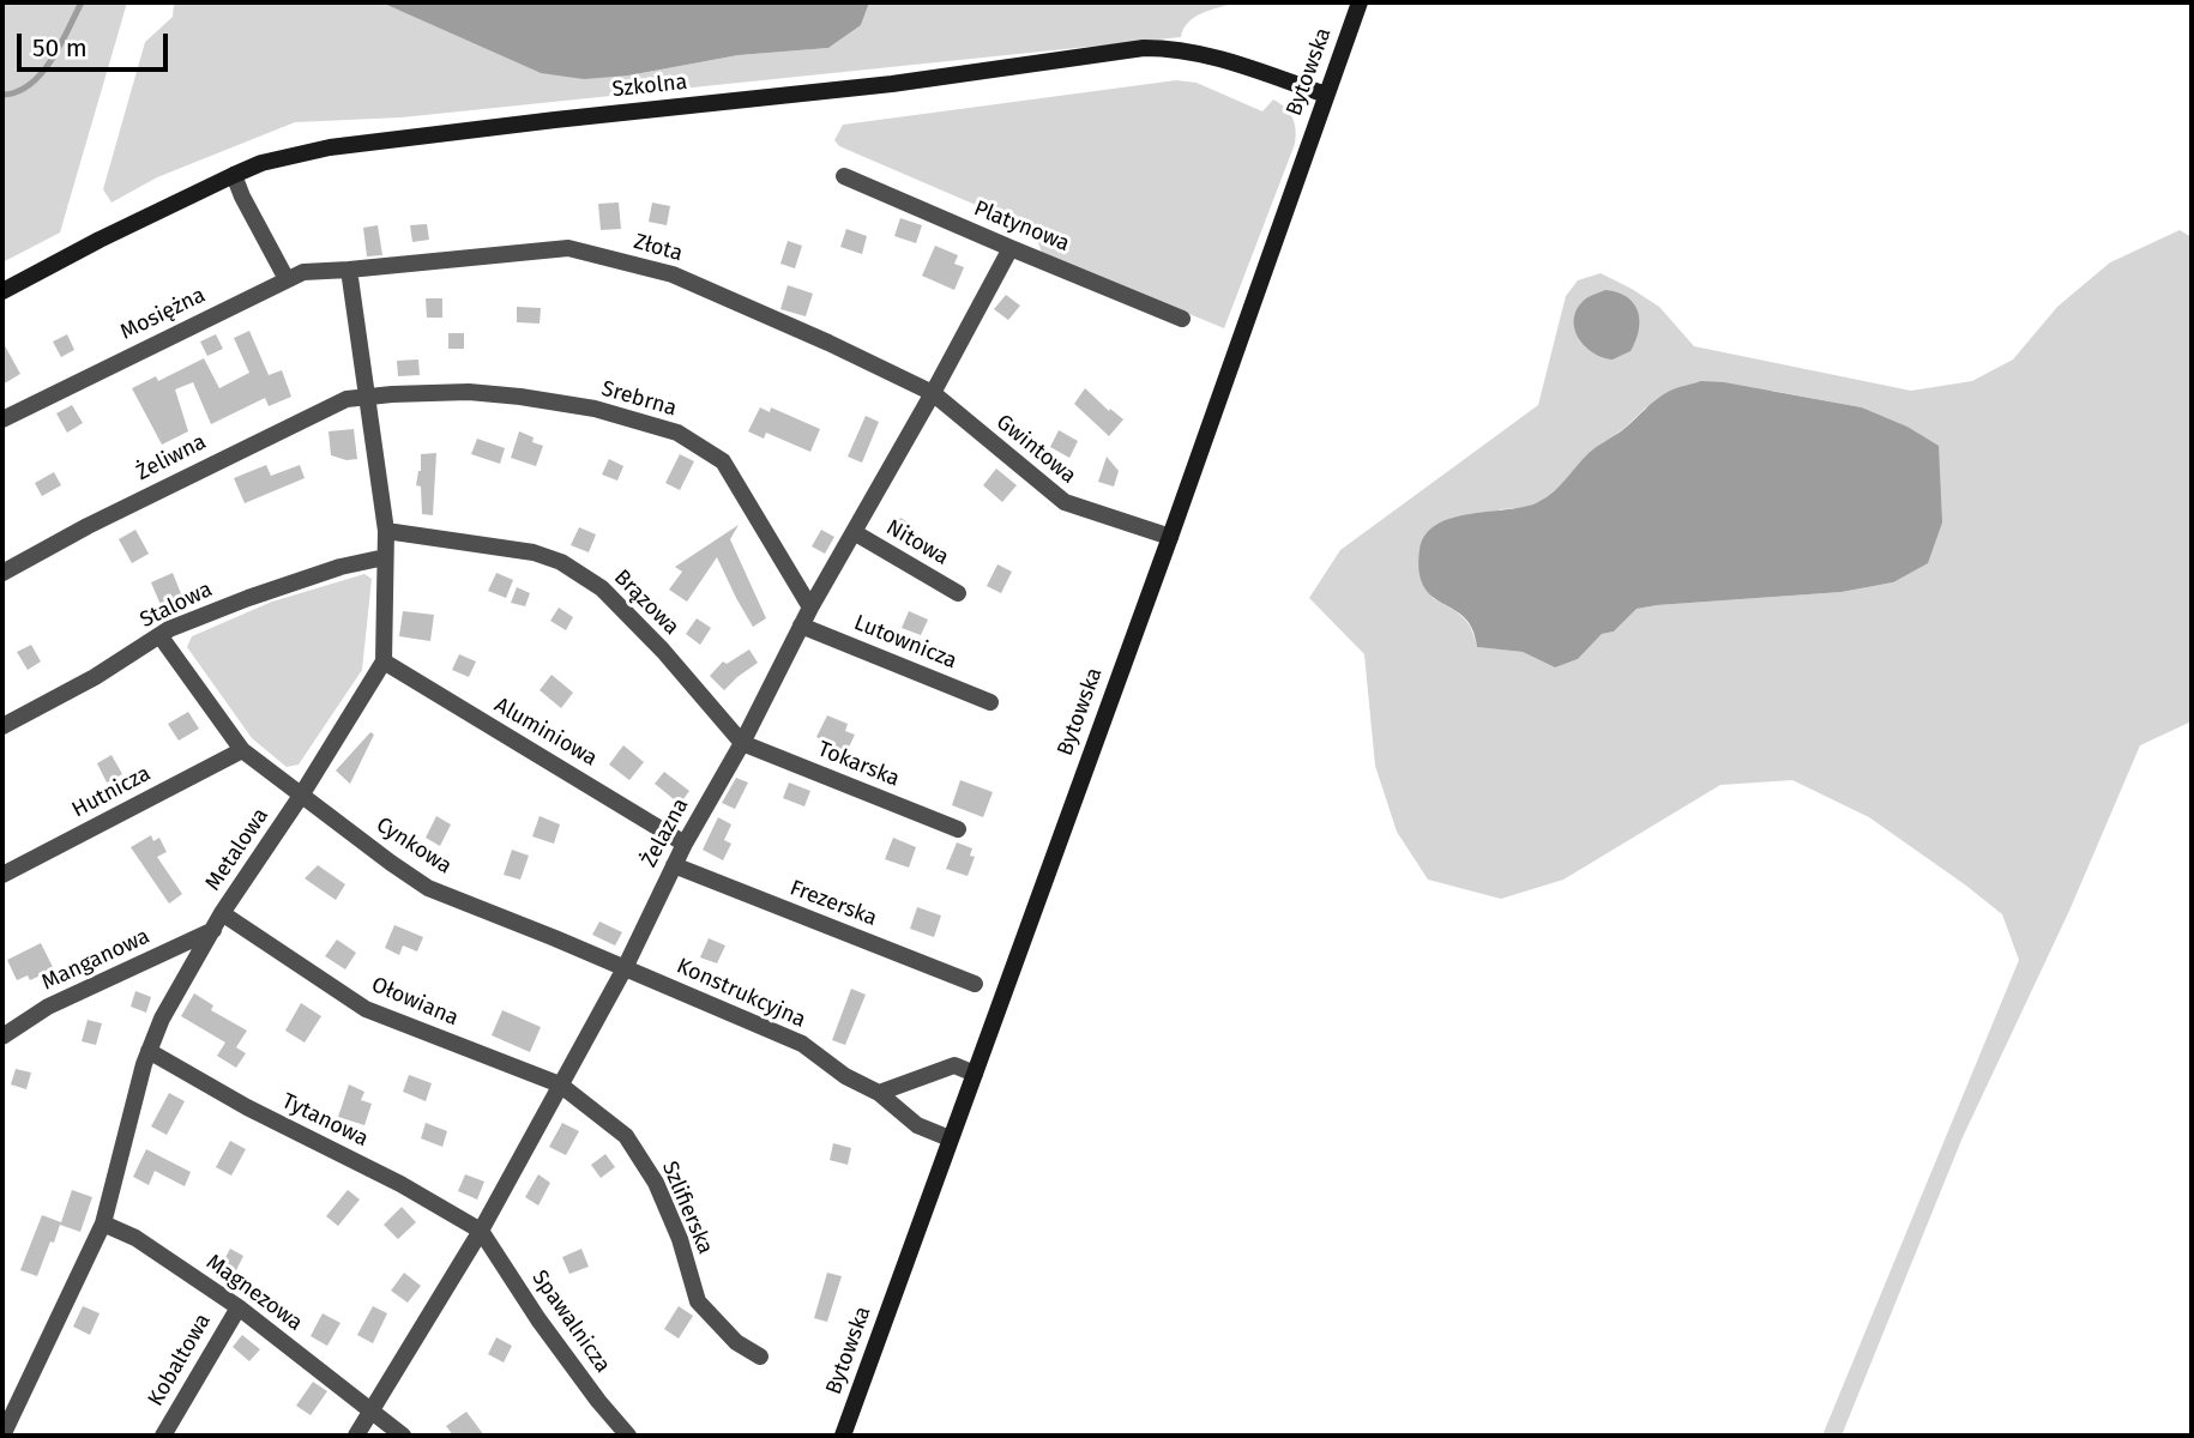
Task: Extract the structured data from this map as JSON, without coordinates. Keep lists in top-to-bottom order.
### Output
{
  "streets": {
    "main road": ["Bytowska", "Szkolna"],
    "street": [
      "Platynowa",
      "Złota",
      "Mosiężna",
      "Srebrna",
      "Gwintowa",
      "Żeliwna",
      "Nitowa",
      "Brązowa",
      "Stalowa",
      "Lutownicza",
      "Aluminiowa",
      "Tokarska",
      "Hutnicza",
      "Żelazna",
      "Cynkowa",
      "Metalowa",
      "Frezerska",
      "Manganowa",
      "Konstrukcyjna",
      "Ołowiana",
      "Tytanowa",
      "Szlifierska",
      "Magnezowa",
      "Spawalnicza",
      "Kobaltowa"
    ]
  },
  "crossings": [
    ["Bytowska", "Szkolna"],
    ["Bytowska", "Gwintowa"],
    ["Bytowska", "Konstrukcyjna"],
    ["Platynowa", "Żelazna"],
    ["Złota", "Mosiężna"],
    ["Złota", "Gwintowa"],
    ["Złota", "Żelazna"],
    ["Srebrna", "Żeliwna"],
    ["Srebrna", "Żelazna"],
    ["Gwintowa", "Żelazna"],
    ["Nitowa", "Żelazna"],
    ["Brązowa", "Tokarska"],
    ["Brązowa", "Żelazna"],
    ["Stalowa", "Cynkowa"],
    ["Lutownicza", "Żelazna"],
    ["Aluminiowa", "Żelazna"],
    ["Aluminiowa", "Metalowa"],
    ["Tokarska", "Żelazna"],
    ["Hutnicza", "Cynkowa"],
    ["Żelazna", "Cynkowa"],
    ["Żelazna", "Frezerska"],
    ["Żelazna", "Konstrukcyjna"],
    ["Żelazna", "Ołowiana"],
    ["Żelazna", "Tytanowa"],
    ["Żelazna", "Szlifierska"],
    ["Żelazna", "Magnezowa"],
    ["Żelazna", "Spawalnicza"],
    ["Cynkowa", "Metalowa"],
    ["Cynkowa", "Konstrukcyjna"],
    ["Metalowa", "Manganowa"],
    ["Metalowa", "Ołowiana"],
    ["Metalowa", "Tytanowa"],
    ["Metalowa", "Magnezowa"],
    ["Ołowiana", "Szlifierska"],
    ["Tytanowa", "Spawalnicza"],
    ["Magnezowa", "Kobaltowa"]
  ],
  "scale_bar": "50 m"
}
